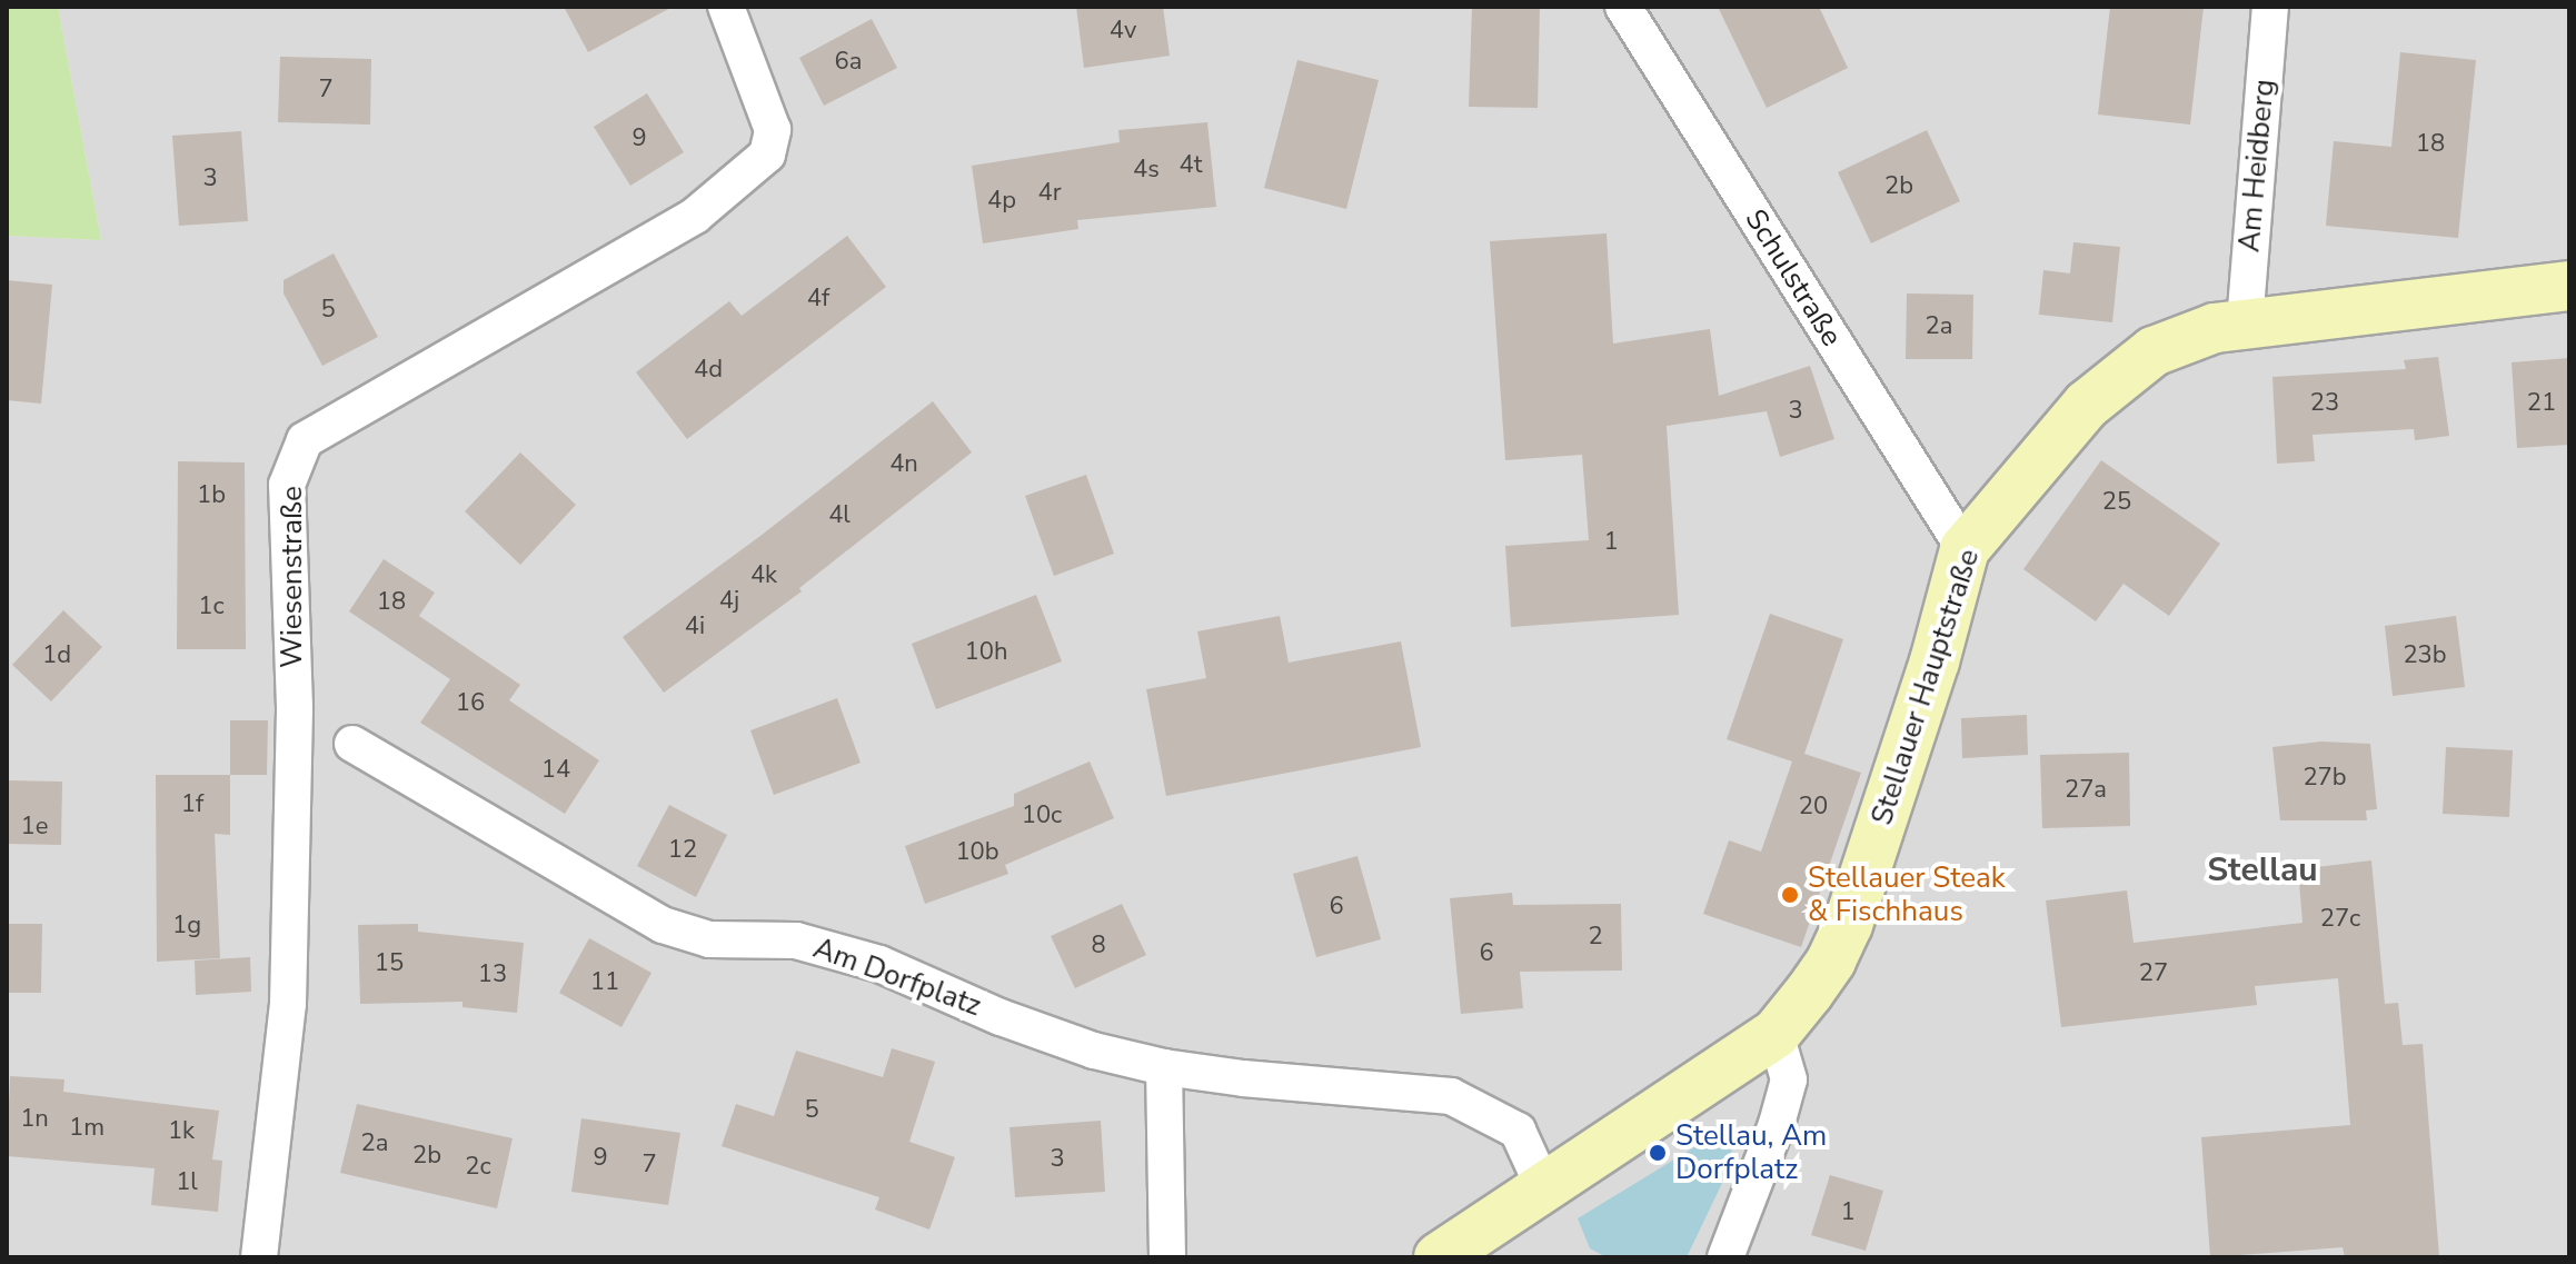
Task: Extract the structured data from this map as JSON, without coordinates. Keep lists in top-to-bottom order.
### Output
{
  "streets": {
    "street": [
      "Am Heidberg",
      "Schulstraße",
      "Wiesenstraße",
      "Stellauer Hauptstraße",
      "Am Dorfplatz"
    ]
  },
  "crossings": [
    ["Am Heidberg", "Stellauer Hauptstraße"],
    ["Schulstraße", "Stellauer Hauptstraße"],
    ["Stellauer Hauptstraße", "Am Dorfplatz"]
  ],
  "districts": ["Stellau"],
  "places": ["Stellauer Steak & Fischhaus", "Stellau, Am Dorfplatz"],
  "house_numbers": [
    "4v",
    "6a",
    "7",
    "9",
    "18",
    "4t",
    "4s",
    "3",
    "2b",
    "4r",
    "4p",
    "4f",
    "5",
    "2a",
    "4d",
    "23",
    "21",
    "3",
    "4n",
    "1b",
    "25",
    "4l",
    "1",
    "4k",
    "4j",
    "18",
    "1c",
    "4i",
    "10h",
    "1d",
    "23b",
    "16",
    "14",
    "27b",
    "27a",
    "1f",
    "20",
    "10c",
    "1e",
    "12",
    "10b",
    "6",
    "27c",
    "1g",
    "2",
    "8",
    "6",
    "15",
    "27",
    "13",
    "11",
    "5",
    "1n",
    "1m",
    "1k",
    "2a",
    "2b",
    "9",
    "3",
    "7",
    "2c",
    "1l",
    "1"
  ]
}
